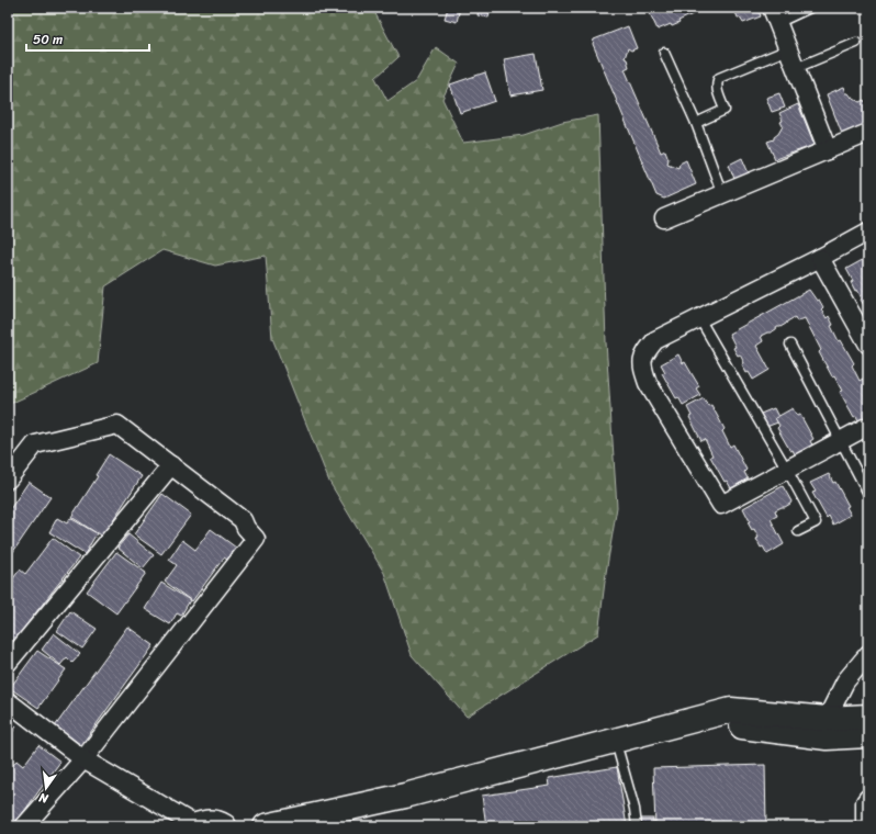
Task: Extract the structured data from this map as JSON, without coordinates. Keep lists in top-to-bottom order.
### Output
{
  "scale_bar": "50 m",
  "north": "bottom"
}
